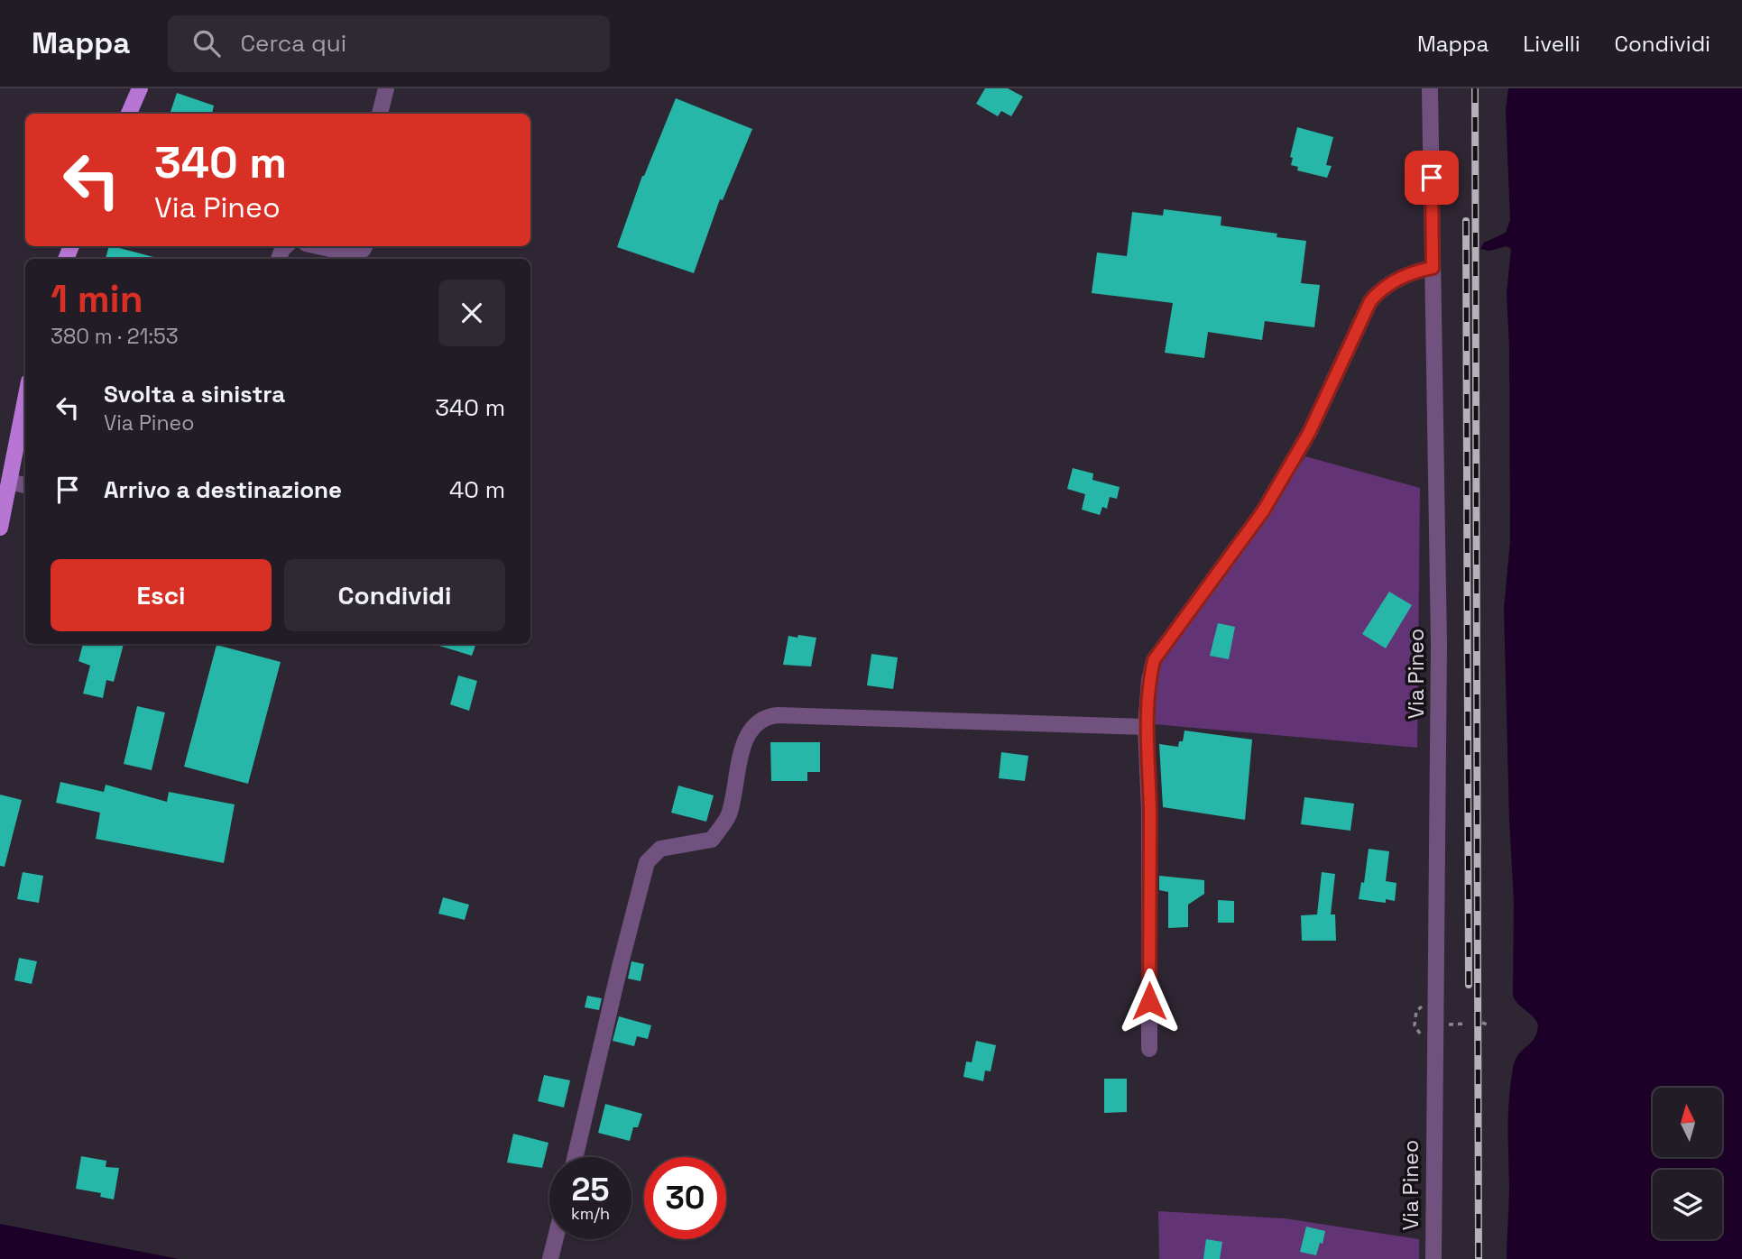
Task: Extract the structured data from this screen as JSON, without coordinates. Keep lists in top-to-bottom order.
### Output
{
  "streets": {
    "street": ["Via Pineo"]
  },
  "north": "top",
  "page": {
    "header": "Mappa",
    "search": "Cerca qui",
    "nav": ["Mappa", "Livelli", "Condividi"],
    "turn": ["340 m", "Via Pineo"],
    "heading": ["1 min", "380 m · 21:53"],
    "list": [
      {
        "name": "Svolta a sinistra",
        "note": "Via Pineo",
        "value": "340 m"
      },
      {
        "name": "Arrivo a destinazione",
        "value": "40 m"
      }
    ],
    "buttons": ["Esci", "Condividi"],
    "speed": "25 km/h",
    "limit": "30"
  }
}
